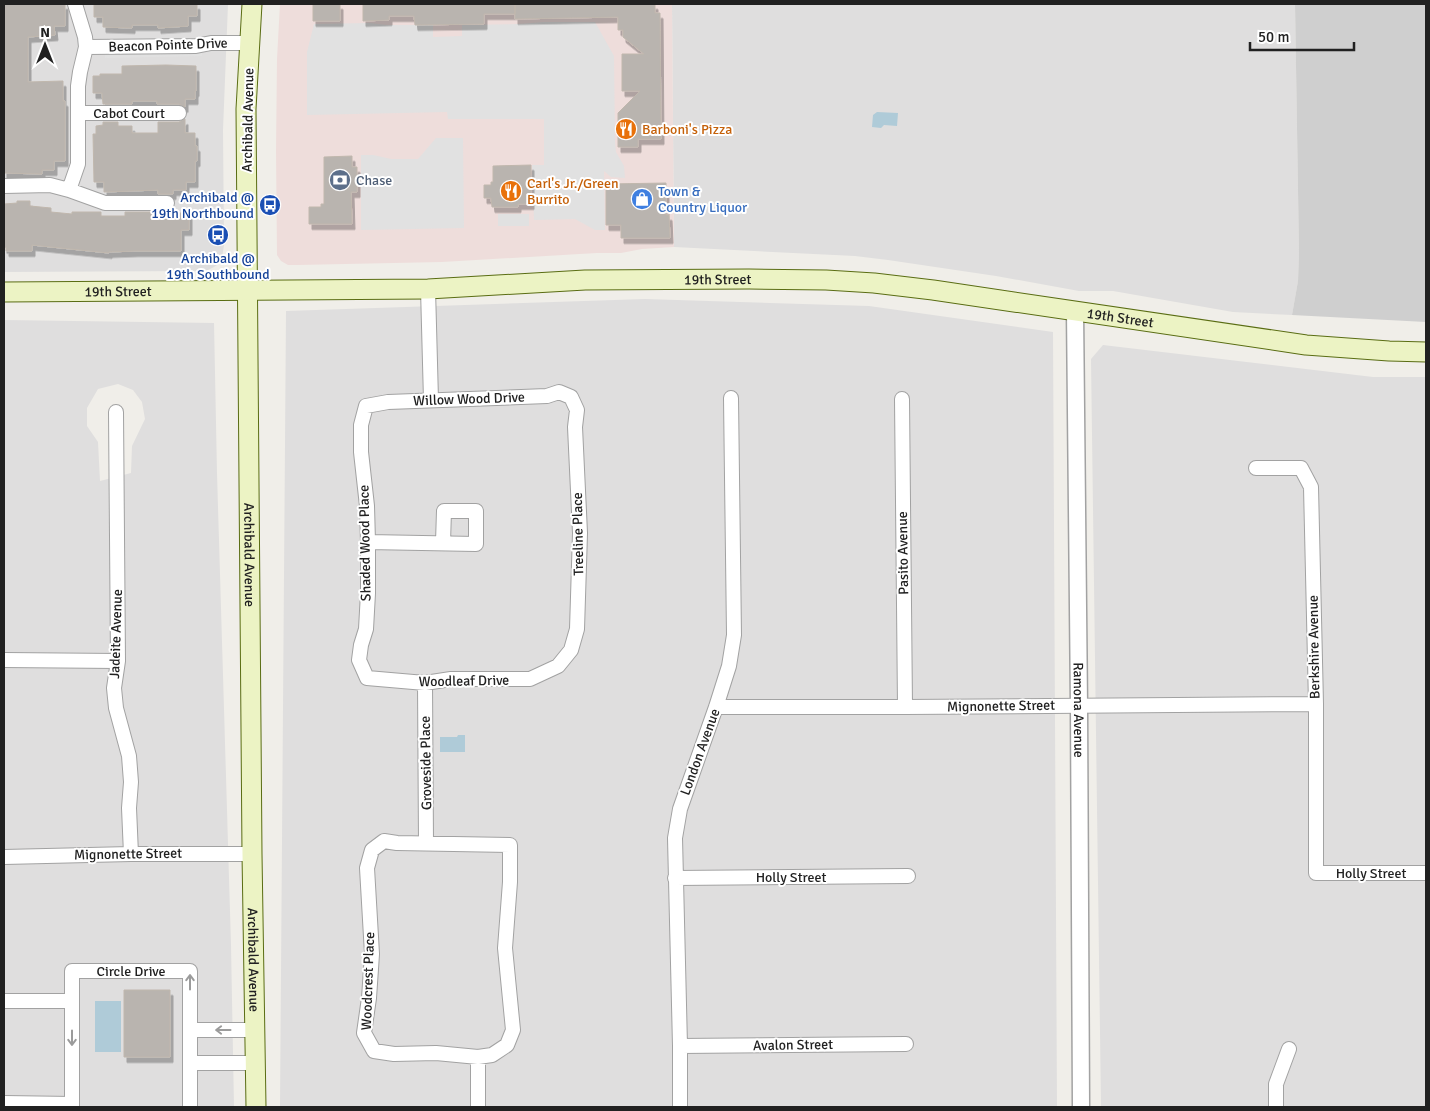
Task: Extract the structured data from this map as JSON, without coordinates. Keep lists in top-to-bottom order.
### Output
{
  "streets": {
    "main road": ["Archibald Avenue", "19th Street"],
    "street": [
      "Beacon Pointe Drive",
      "Cabot Court",
      "Willow Wood Drive",
      "Treeline Place",
      "Shaded Wood Place",
      "Pasito Avenue",
      "Jadeite Avenue",
      "Berkshire Avenue",
      "Woodleaf Drive",
      "Mignonette Street",
      "Ramona Avenue",
      "London Avenue",
      "Groveside Place",
      "Holly Street",
      "Circle Drive",
      "Woodcrest Place",
      "Avalon Street"
    ]
  },
  "crossings": [
    ["Beacon Pointe Drive", "Archibald Avenue"],
    ["Archibald Avenue", "19th Street"],
    ["Archibald Avenue", "Mignonette Street"],
    ["19th Street", "Ramona Avenue"],
    ["Willow Wood Drive", "Treeline Place"],
    ["Willow Wood Drive", "Shaded Wood Place"],
    ["Treeline Place", "Woodleaf Drive"],
    ["Shaded Wood Place", "Woodleaf Drive"],
    ["Pasito Avenue", "Mignonette Street"],
    ["Jadeite Avenue", "Mignonette Street"],
    ["Berkshire Avenue", "Mignonette Street"],
    ["Berkshire Avenue", "Holly Street"],
    ["Woodleaf Drive", "Groveside Place"],
    ["Mignonette Street", "Ramona Avenue"],
    ["Mignonette Street", "London Avenue"],
    ["London Avenue", "Holly Street"],
    ["London Avenue", "Avalon Street"],
    ["Groveside Place", "Woodcrest Place"]
  ],
  "places": {
    "restaurant": ["Barboni's Pizza", "Carl's Jr./Green Burrito"],
    "bank": ["Chase"],
    "shop": ["Town & Country Liquor"],
    "bus stop": ["Archibald @ 19th Northbound", "Archibald @ 19th Southbound"]
  },
  "scale_bar": "50 m",
  "north": "top"
}
